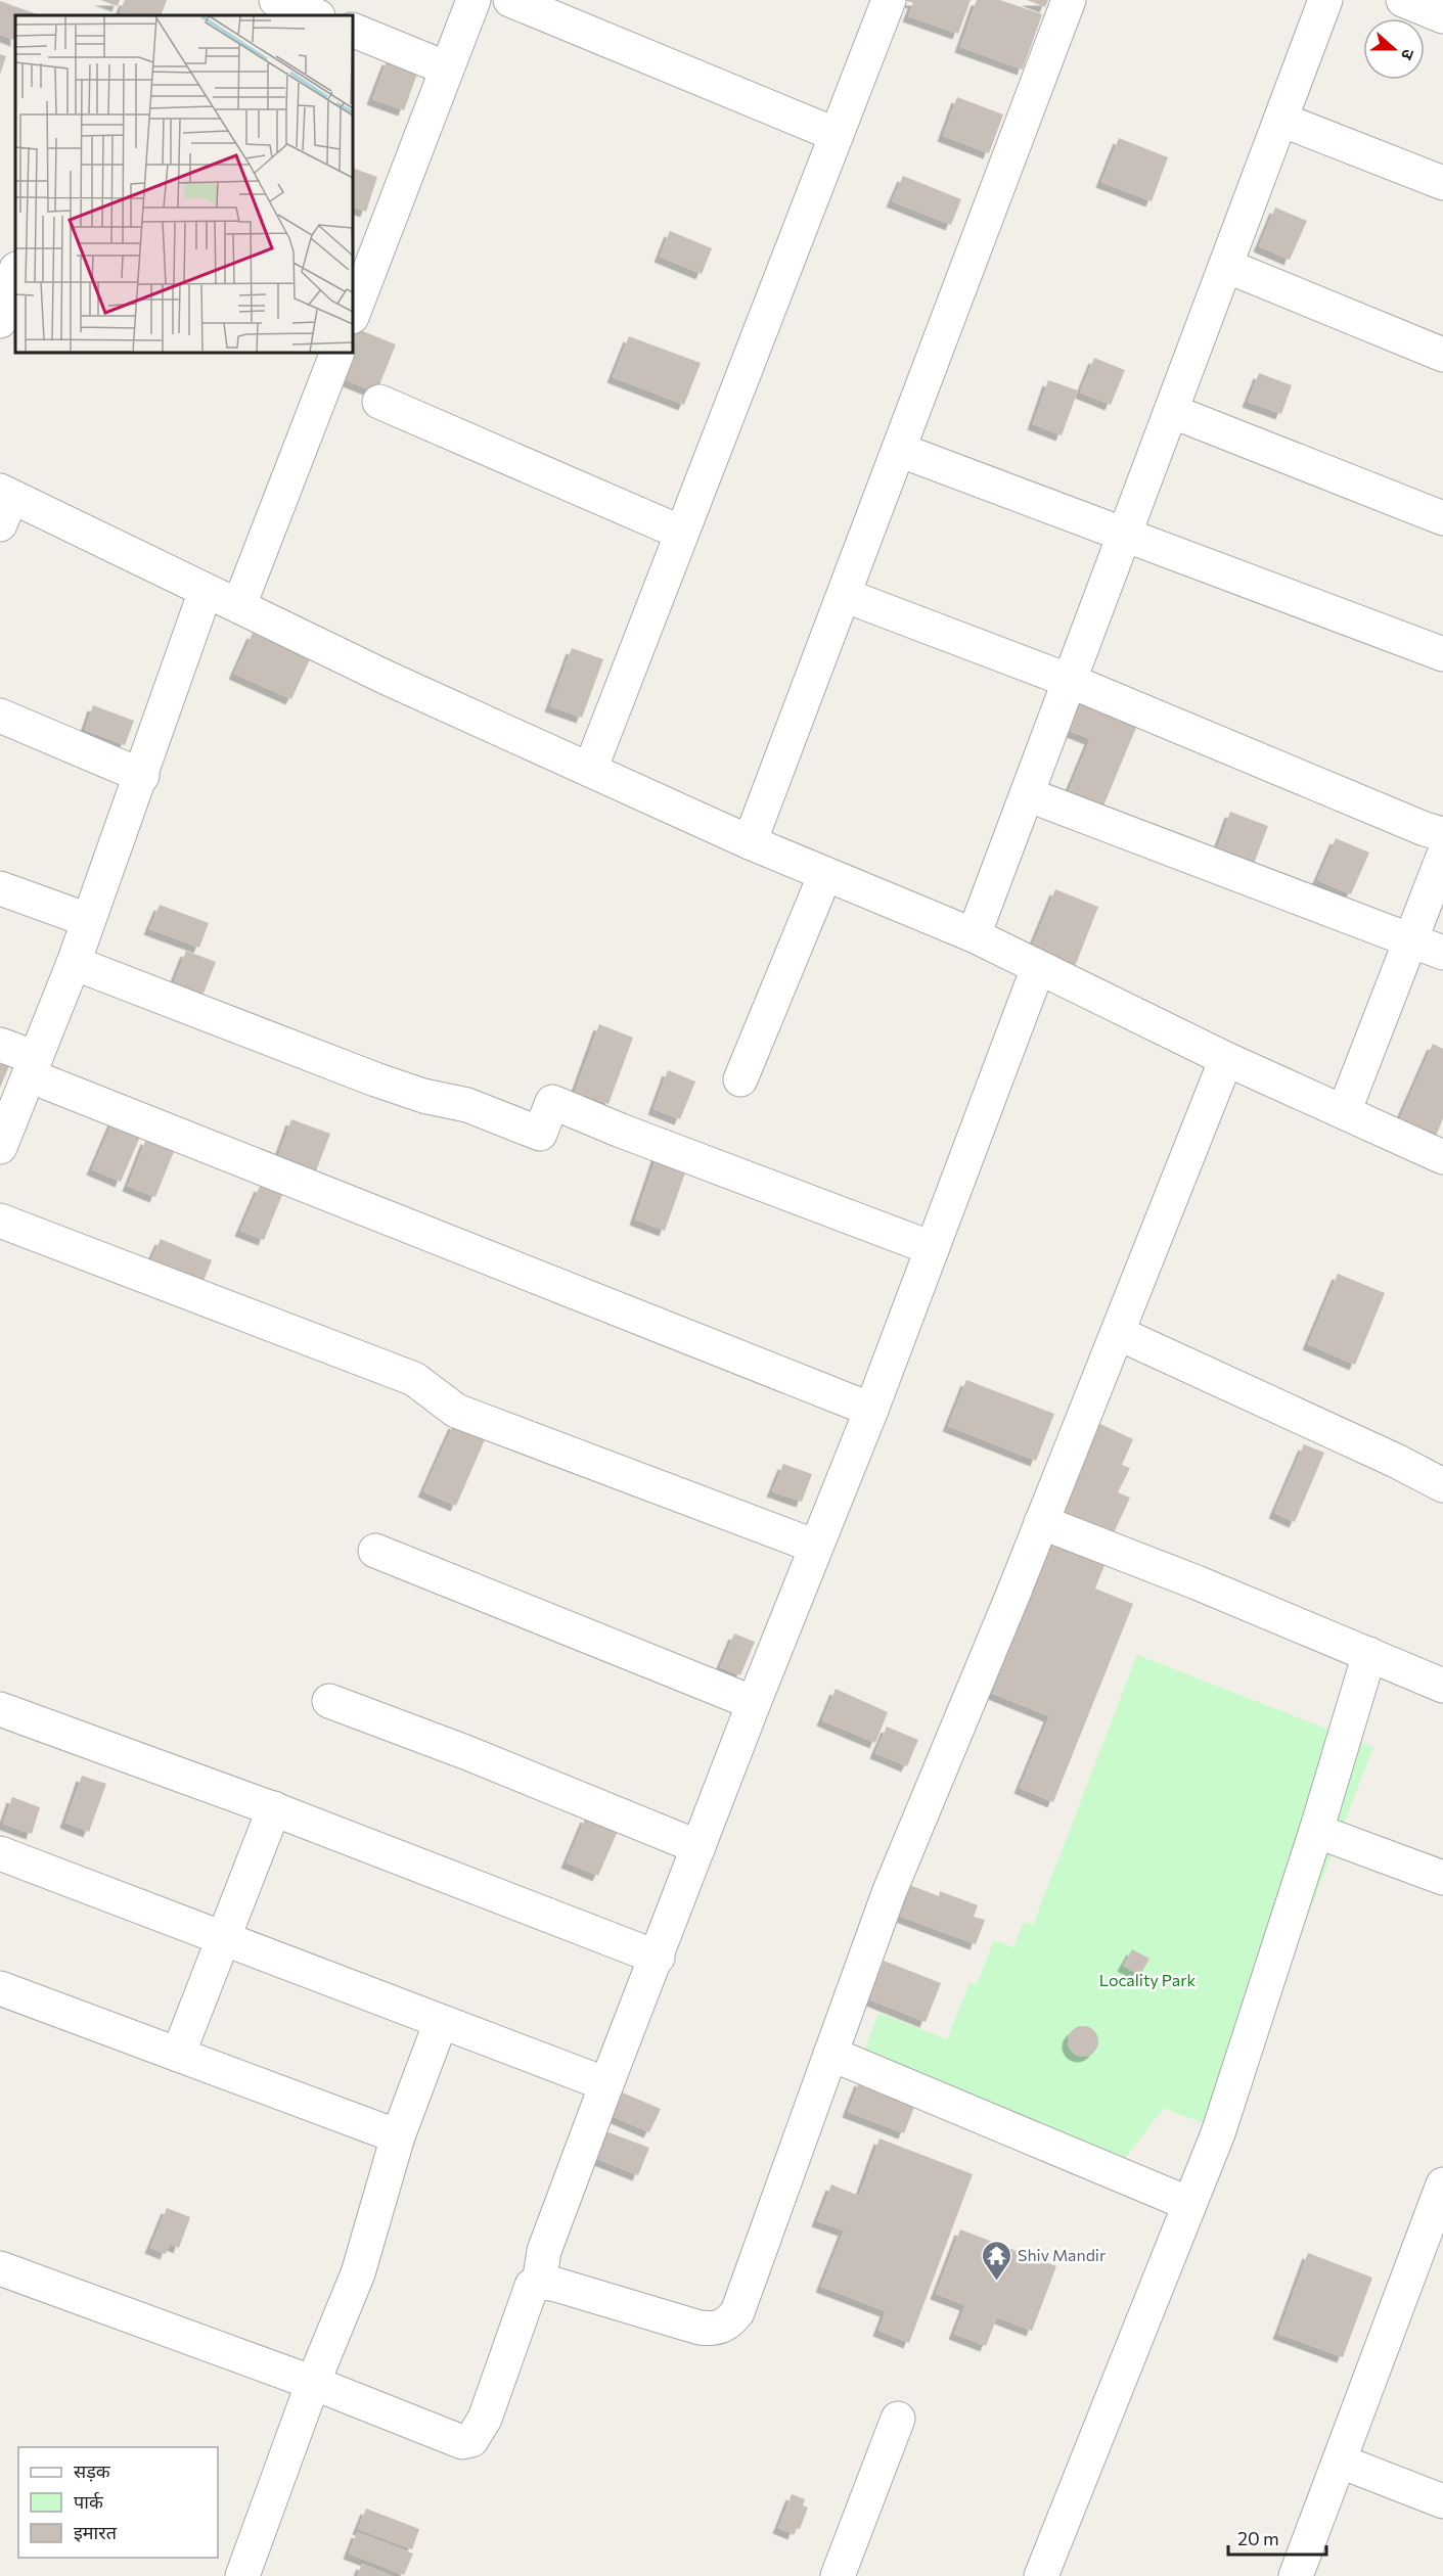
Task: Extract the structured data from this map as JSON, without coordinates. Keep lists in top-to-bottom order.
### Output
{
  "parks": ["Locality Park"],
  "places": {
    "temple": ["Shiv Mandir"]
  },
  "legend": ["सड़क", "पार्क", "इमारत"],
  "scale_bar": "20 m",
  "north": "right"
}
